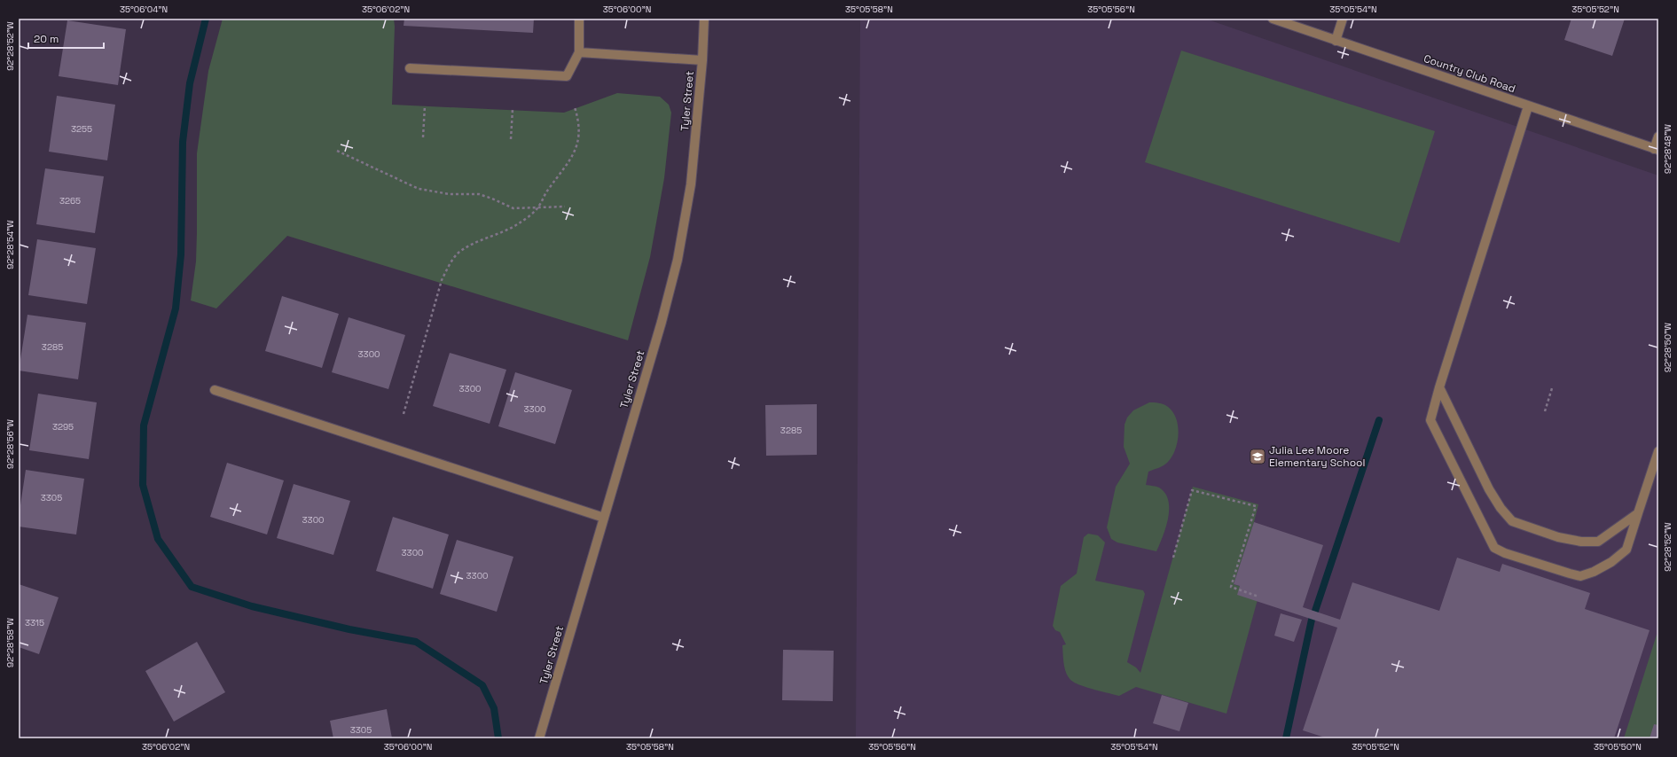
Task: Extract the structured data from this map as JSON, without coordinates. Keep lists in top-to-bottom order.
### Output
{
  "streets": {
    "street": ["Country Club Road", "Tyler Street"]
  },
  "places": {
    "school or university": ["Julia Lee Moore Elementary School"]
  },
  "house_numbers": [
    "3255",
    "3265",
    "3285",
    "3300",
    "3300",
    "3300",
    "3295",
    "3285",
    "3305",
    "3300",
    "3300",
    "3300",
    "3315",
    "3305"
  ],
  "scale_bar": "20 m",
  "coordinates": [
    "35°06'04\"N",
    "35°06'02\"N",
    "35°06'00\"N",
    "35°05'58\"N",
    "35°05'56\"N",
    "35°05'54\"N",
    "35°05'52\"N",
    "92°28'52\"W",
    "92°28'48\"W",
    "92°28'54\"W",
    "92°28'50\"W",
    "92°28'56\"W",
    "92°28'58\"W",
    "35°05'50\"N"
  ]
}
